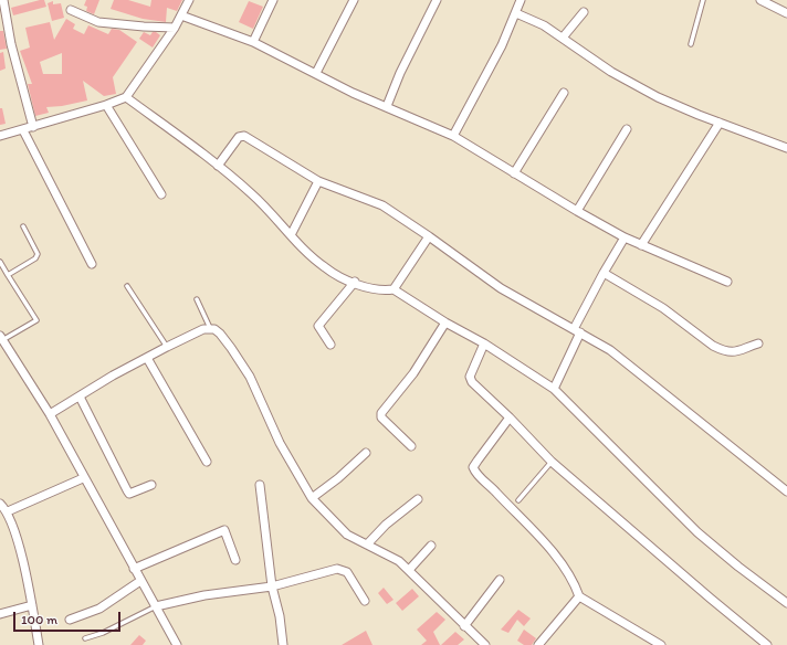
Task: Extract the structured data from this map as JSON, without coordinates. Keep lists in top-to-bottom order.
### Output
{
  "scale_bar": "100 m"
}
